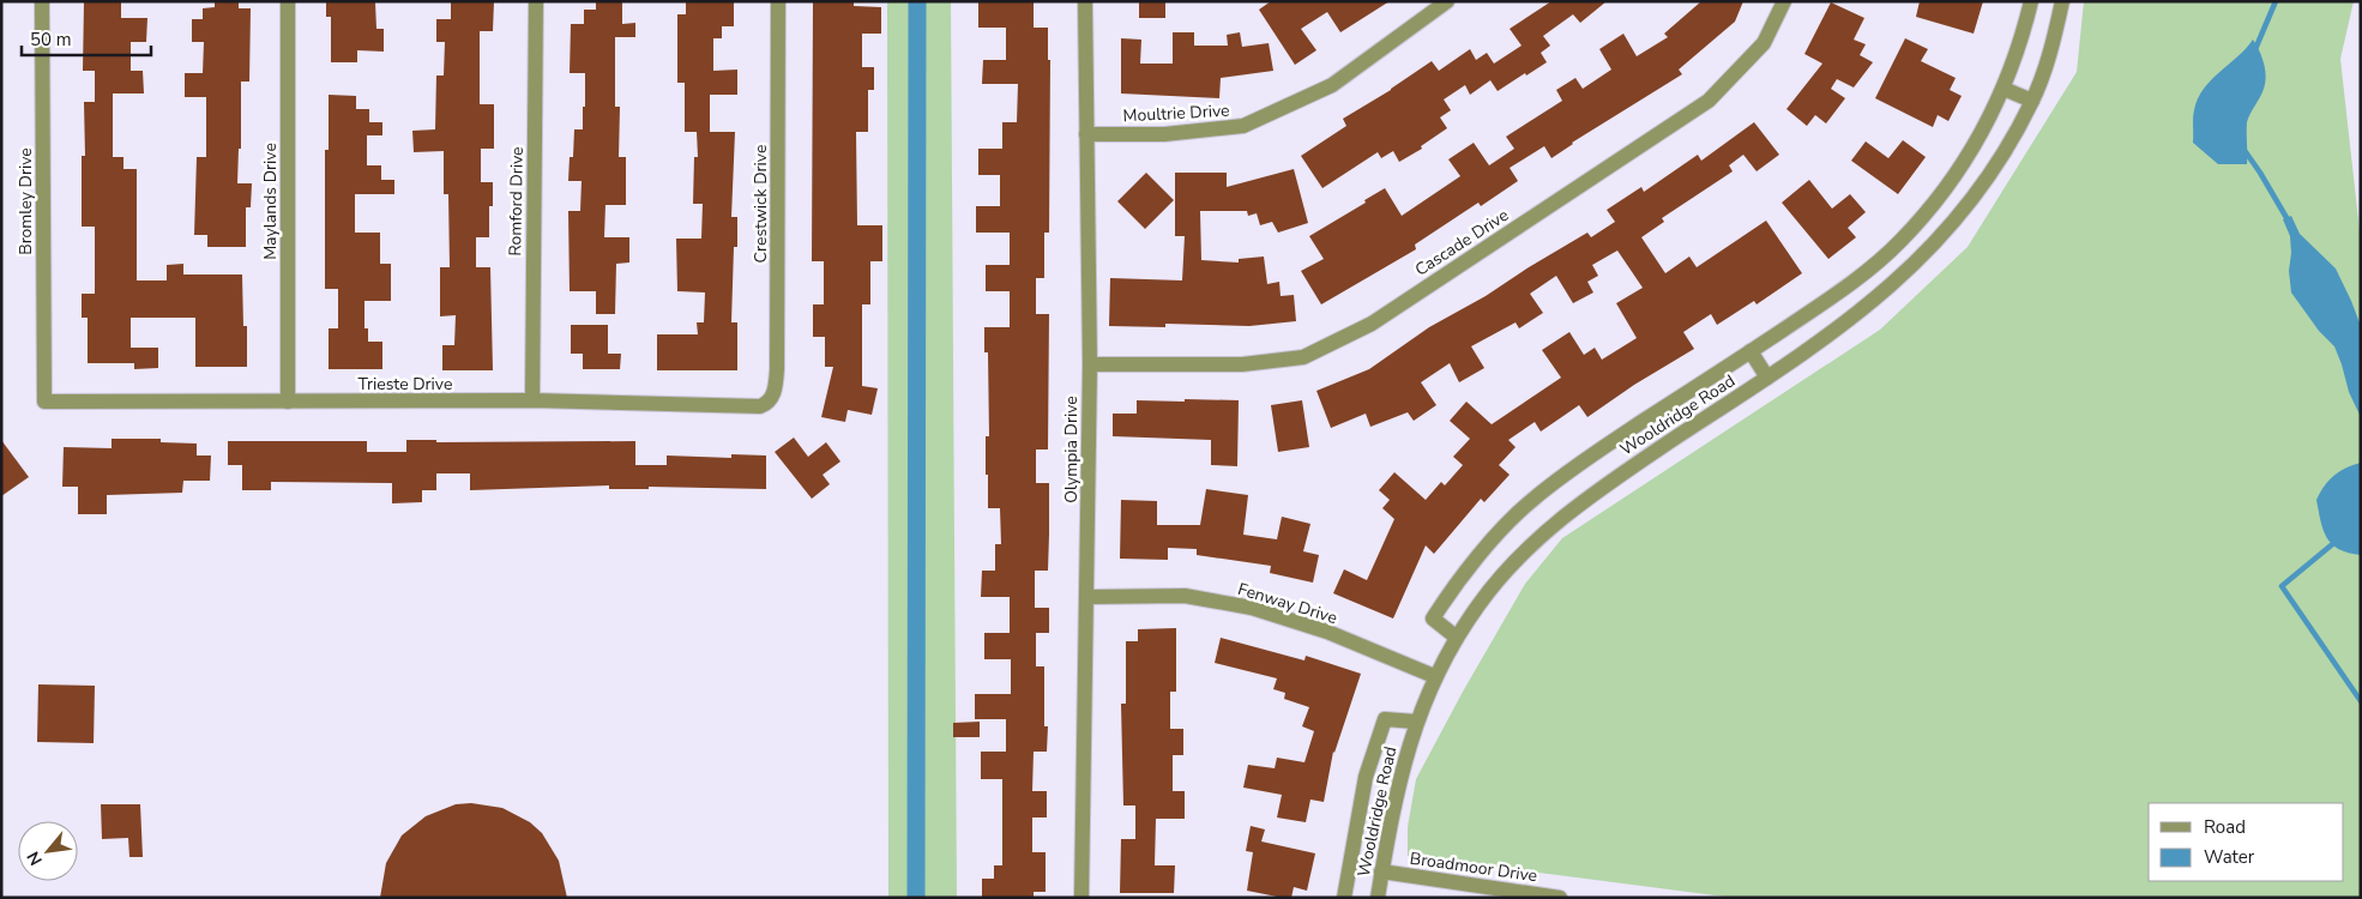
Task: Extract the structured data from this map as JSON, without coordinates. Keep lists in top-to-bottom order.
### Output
{
  "streets": {
    "street": [
      "Moultrie Drive",
      "Bromley Drive",
      "Maylands Drive",
      "Romford Drive",
      "Crestwick Drive",
      "Cascade Drive",
      "Trieste Drive",
      "Wooldridge Road",
      "Olympia Drive",
      "Fenway Drive",
      "Broadmoor Drive"
    ]
  },
  "crossings": [
    ["Moultrie Drive", "Olympia Drive"],
    ["Bromley Drive", "Trieste Drive"],
    ["Maylands Drive", "Trieste Drive"],
    ["Romford Drive", "Trieste Drive"],
    ["Crestwick Drive", "Trieste Drive"],
    ["Cascade Drive", "Olympia Drive"],
    ["Wooldridge Road", "Fenway Drive"],
    ["Wooldridge Road", "Broadmoor Drive"],
    ["Olympia Drive", "Fenway Drive"]
  ],
  "legend": ["Road", "Water"],
  "scale_bar": "50 m",
  "north": "bottom left"
}
